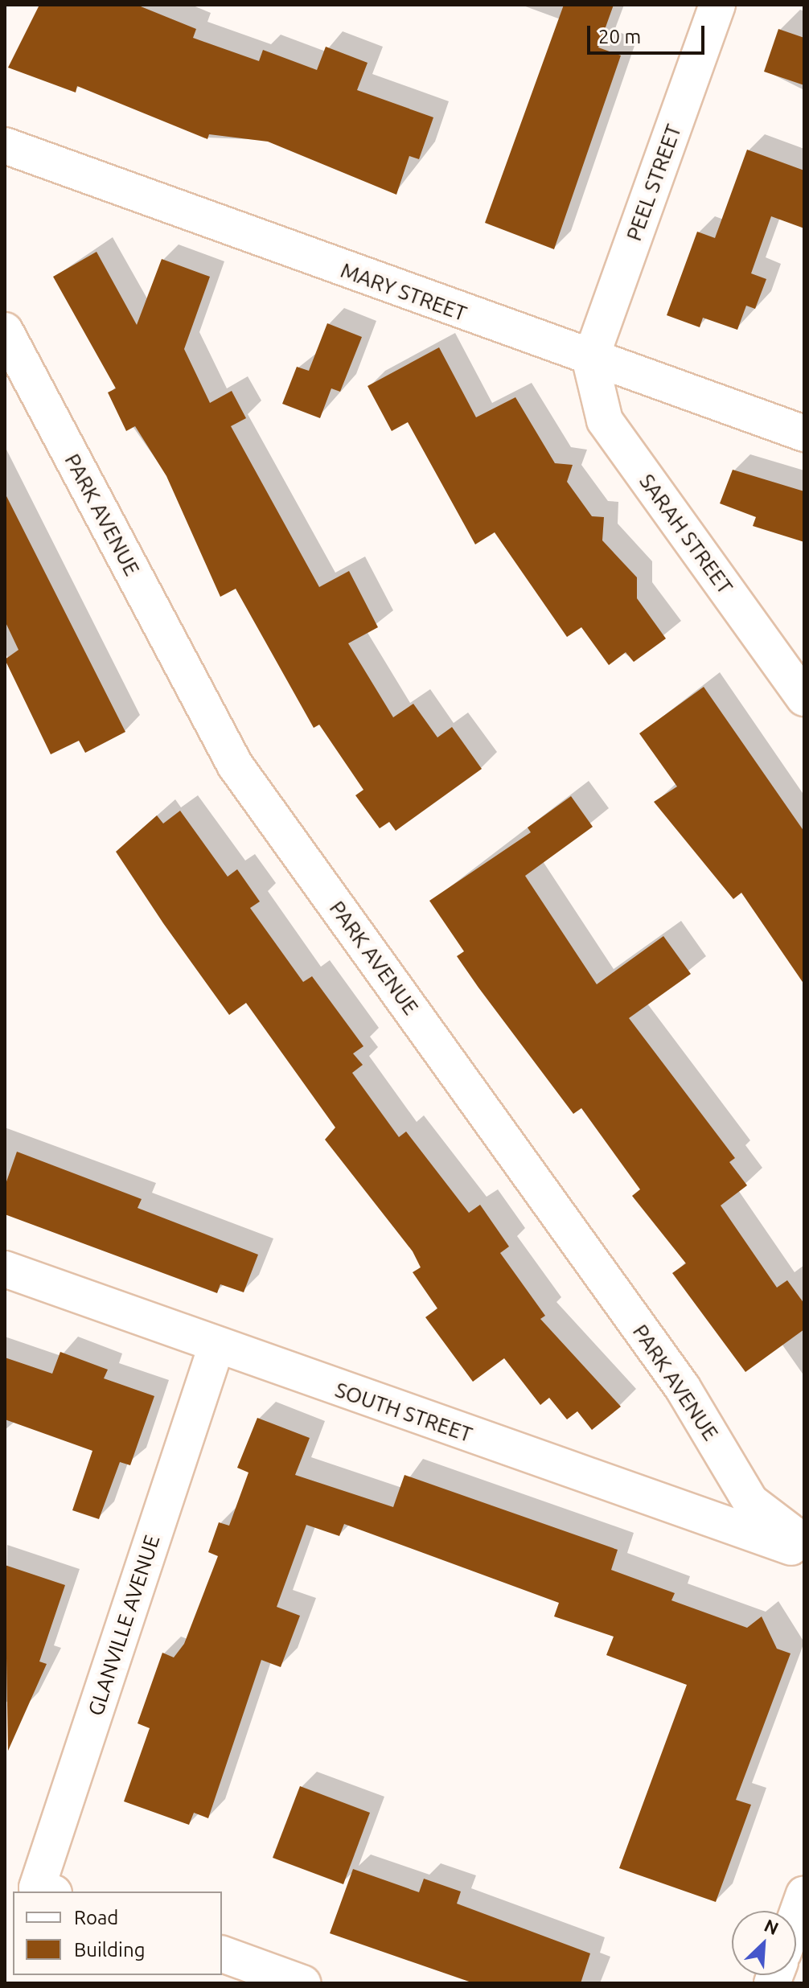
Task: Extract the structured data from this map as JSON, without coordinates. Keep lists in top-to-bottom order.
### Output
{
  "streets": {
    "street": [
      "PEEL STREET",
      "MARY STREET",
      "PARK AVENUE",
      "SARAH STREET",
      "SOUTH STREET",
      "GLANVILLE AVENUE"
    ]
  },
  "crossings": [
    ["PEEL STREET", "MARY STREET"],
    ["PEEL STREET", "SARAH STREET"],
    ["MARY STREET", "SARAH STREET"],
    ["SOUTH STREET", "GLANVILLE AVENUE"]
  ],
  "legend": ["Road", "Building"],
  "scale_bar": "20 m",
  "north": "top right"
}
